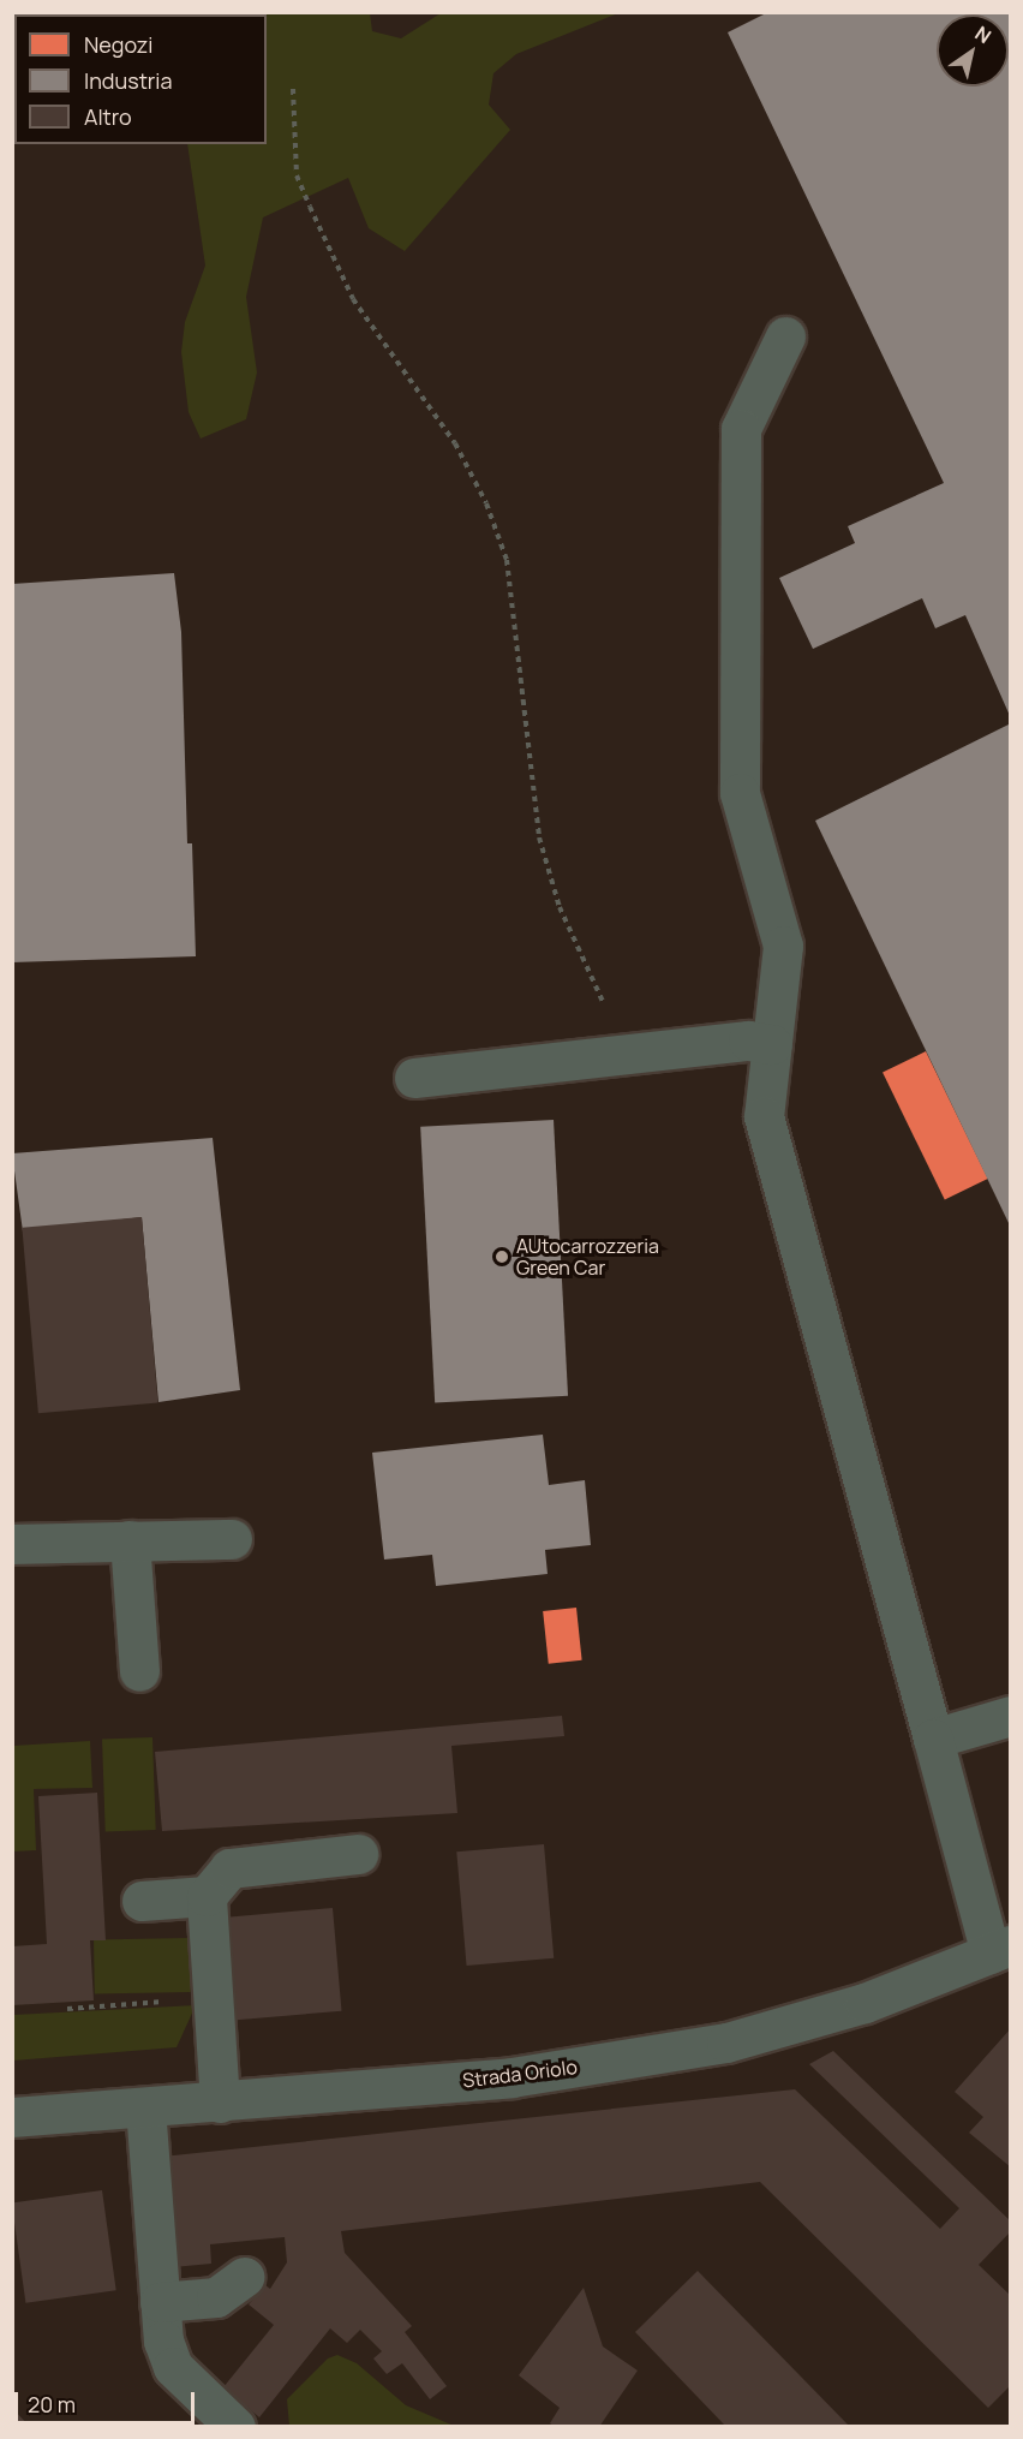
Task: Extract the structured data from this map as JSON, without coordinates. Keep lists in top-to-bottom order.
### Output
{
  "streets": {
    "street": ["Strada Oriolo"]
  },
  "places": ["AUtocarrozzeria Green Car"],
  "legend": ["Negozi", "Industria", "Altro"],
  "scale_bar": "20 m",
  "north": "top right"
}
